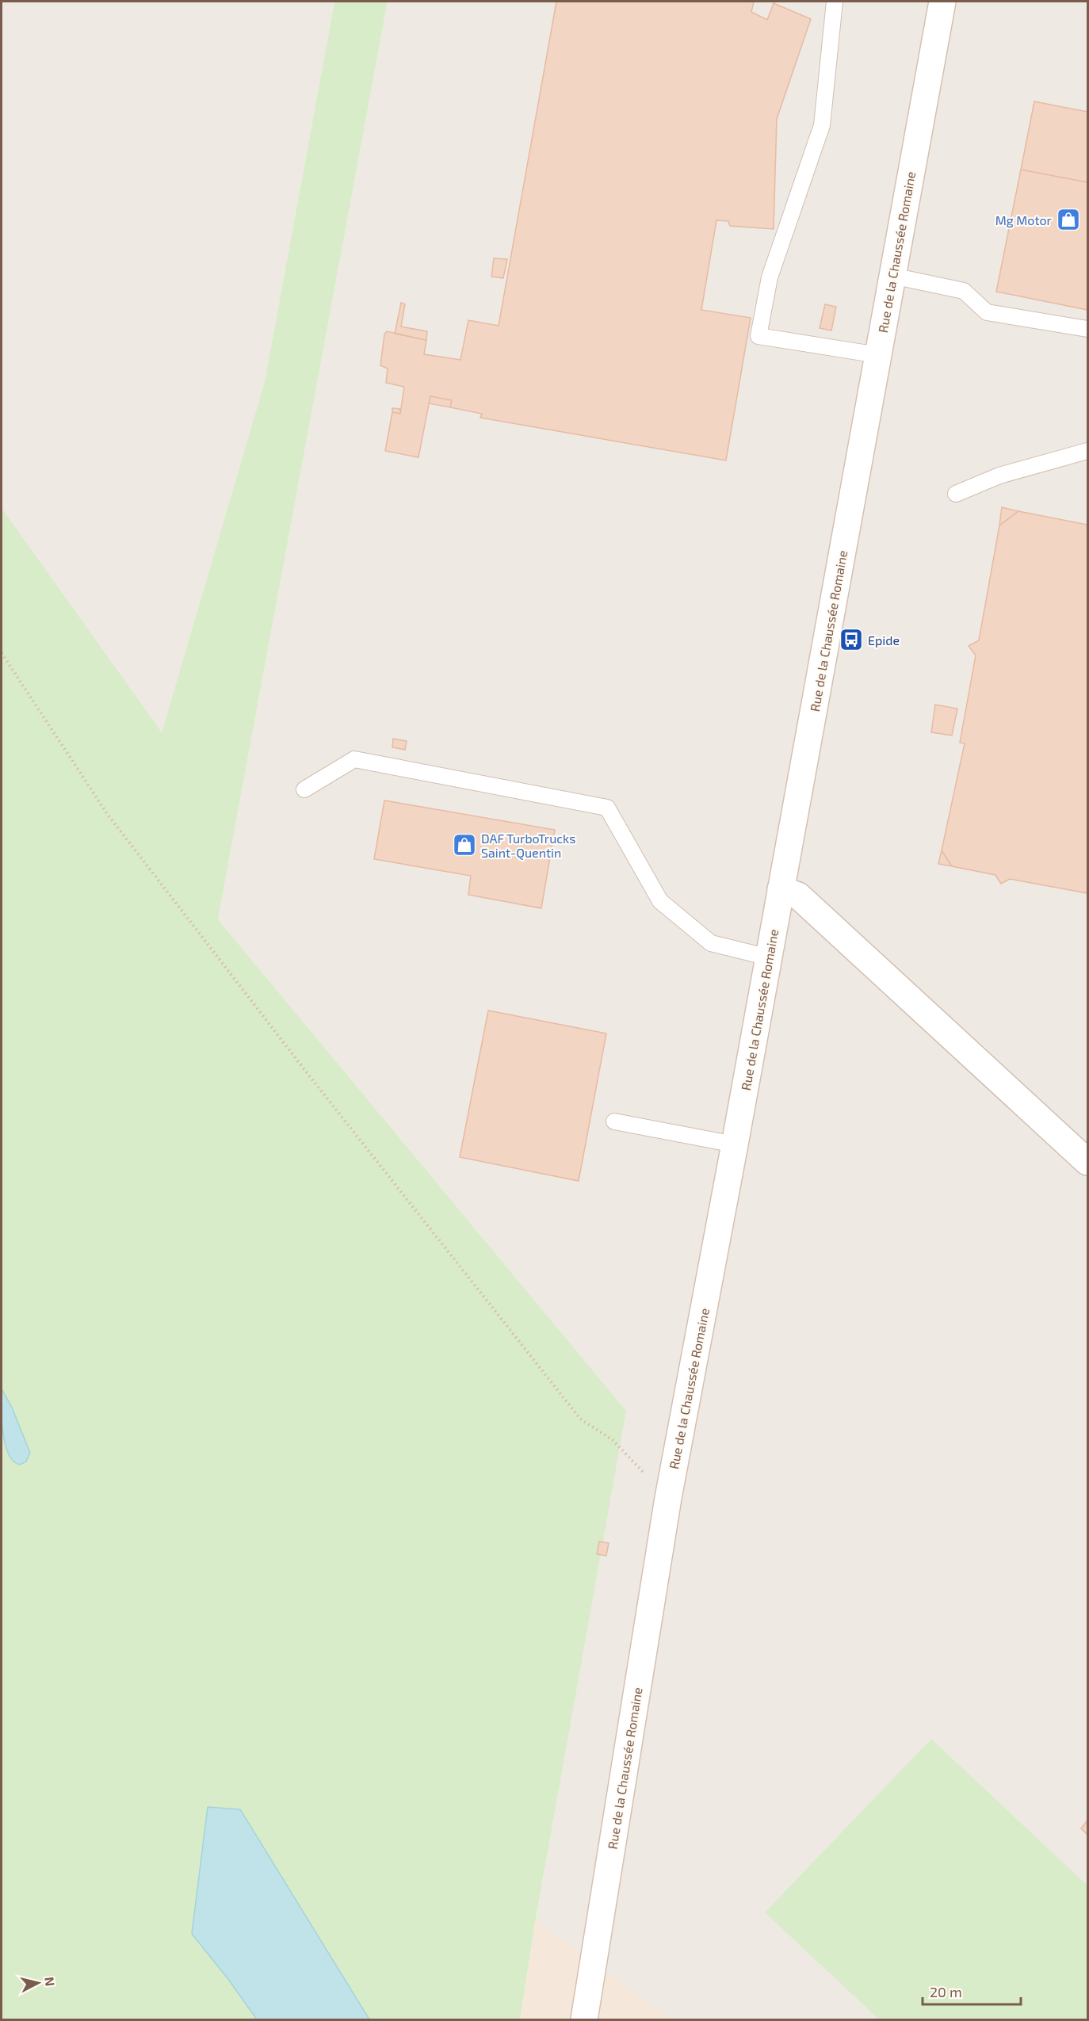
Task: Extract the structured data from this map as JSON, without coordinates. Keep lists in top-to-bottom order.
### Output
{
  "streets": {
    "street": ["Rue de la Chaussée Romaine"]
  },
  "places": {
    "shop": ["Mg Motor", "DAF TurboTrucks Saint-Quentin"],
    "bus stop": ["Epide"]
  },
  "scale_bar": "20 m",
  "north": "right"
}
